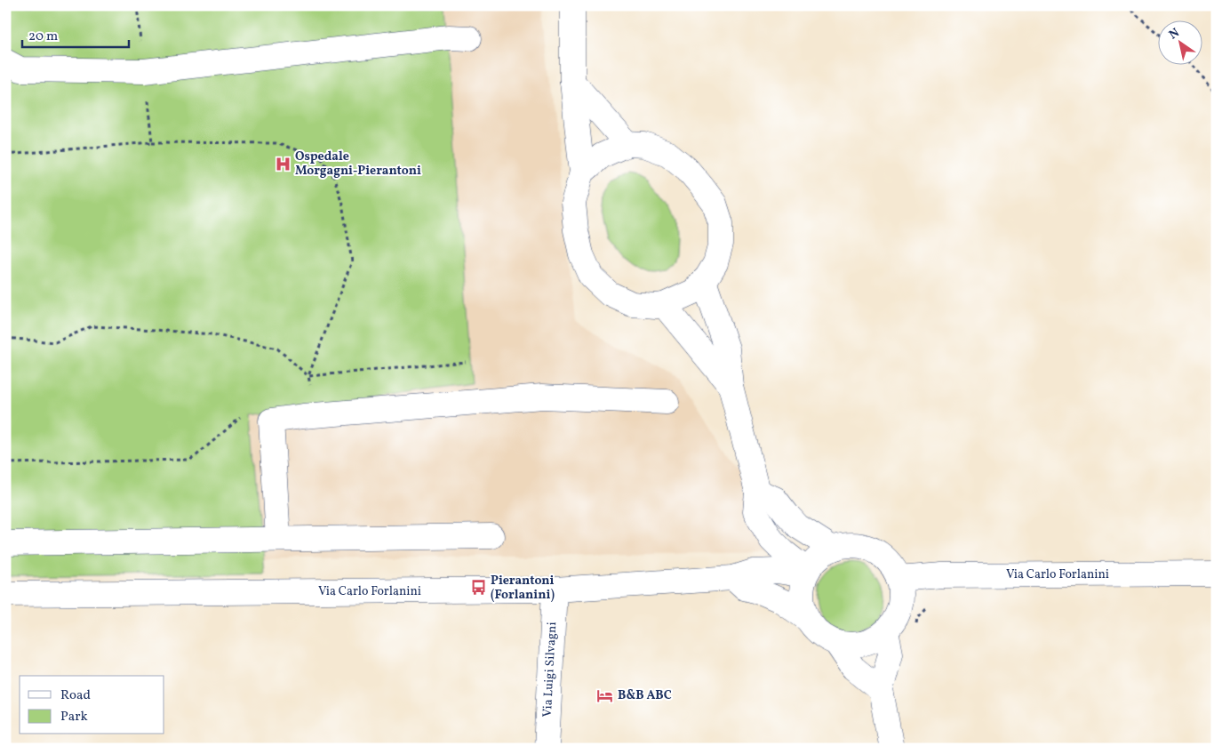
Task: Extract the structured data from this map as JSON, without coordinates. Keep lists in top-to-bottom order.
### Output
{
  "streets": {
    "street": ["Via Carlo Forlanini", "Via Luigi Silvagni"]
  },
  "crossings": [
    ["Via Carlo Forlanini", "Via Luigi Silvagni"]
  ],
  "places": {
    "hospital": ["Ospedale Morgagni-Pierantoni"],
    "bus stop": ["Pierantoni (Forlanini)"],
    "hotel": ["B&B ABC"]
  },
  "legend": ["Road", "Park"],
  "scale_bar": "20 m",
  "north": "top left"
}
